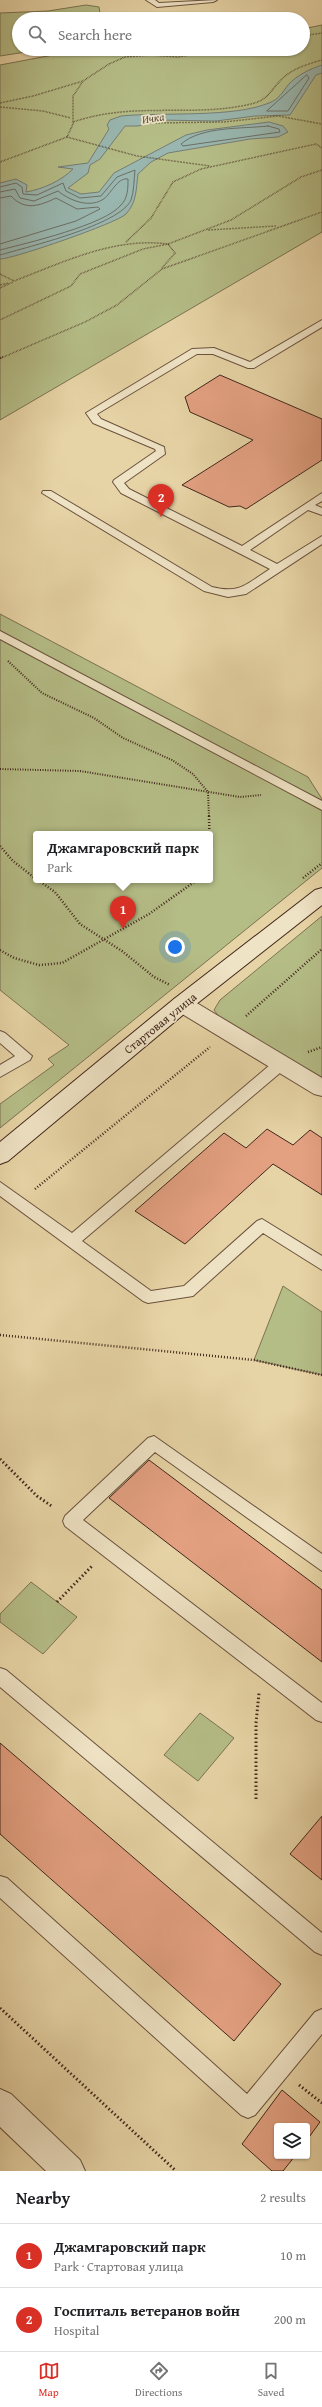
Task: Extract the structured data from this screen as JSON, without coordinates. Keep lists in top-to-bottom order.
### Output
{
  "streets": {
    "street": ["Стартовая улица"]
  },
  "water": ["Ичка"],
  "page": {
    "search": "Search here",
    "pins": ["2", "1"],
    "popup": ["Джамгаровский парк", "Park"],
    "heading": ["Nearby", "2 results"],
    "list": [
      {
        "mark": "1",
        "name": "Джамгаровский парк",
        "note": "Park · Стартовая улица",
        "value": "10 m"
      },
      {
        "mark": "2",
        "name": "Госпиталь ветеранов войн",
        "note": "Hospital",
        "value": "200 m"
      }
    ],
    "nav": ["Map", "Directions", "Saved"]
  }
}
